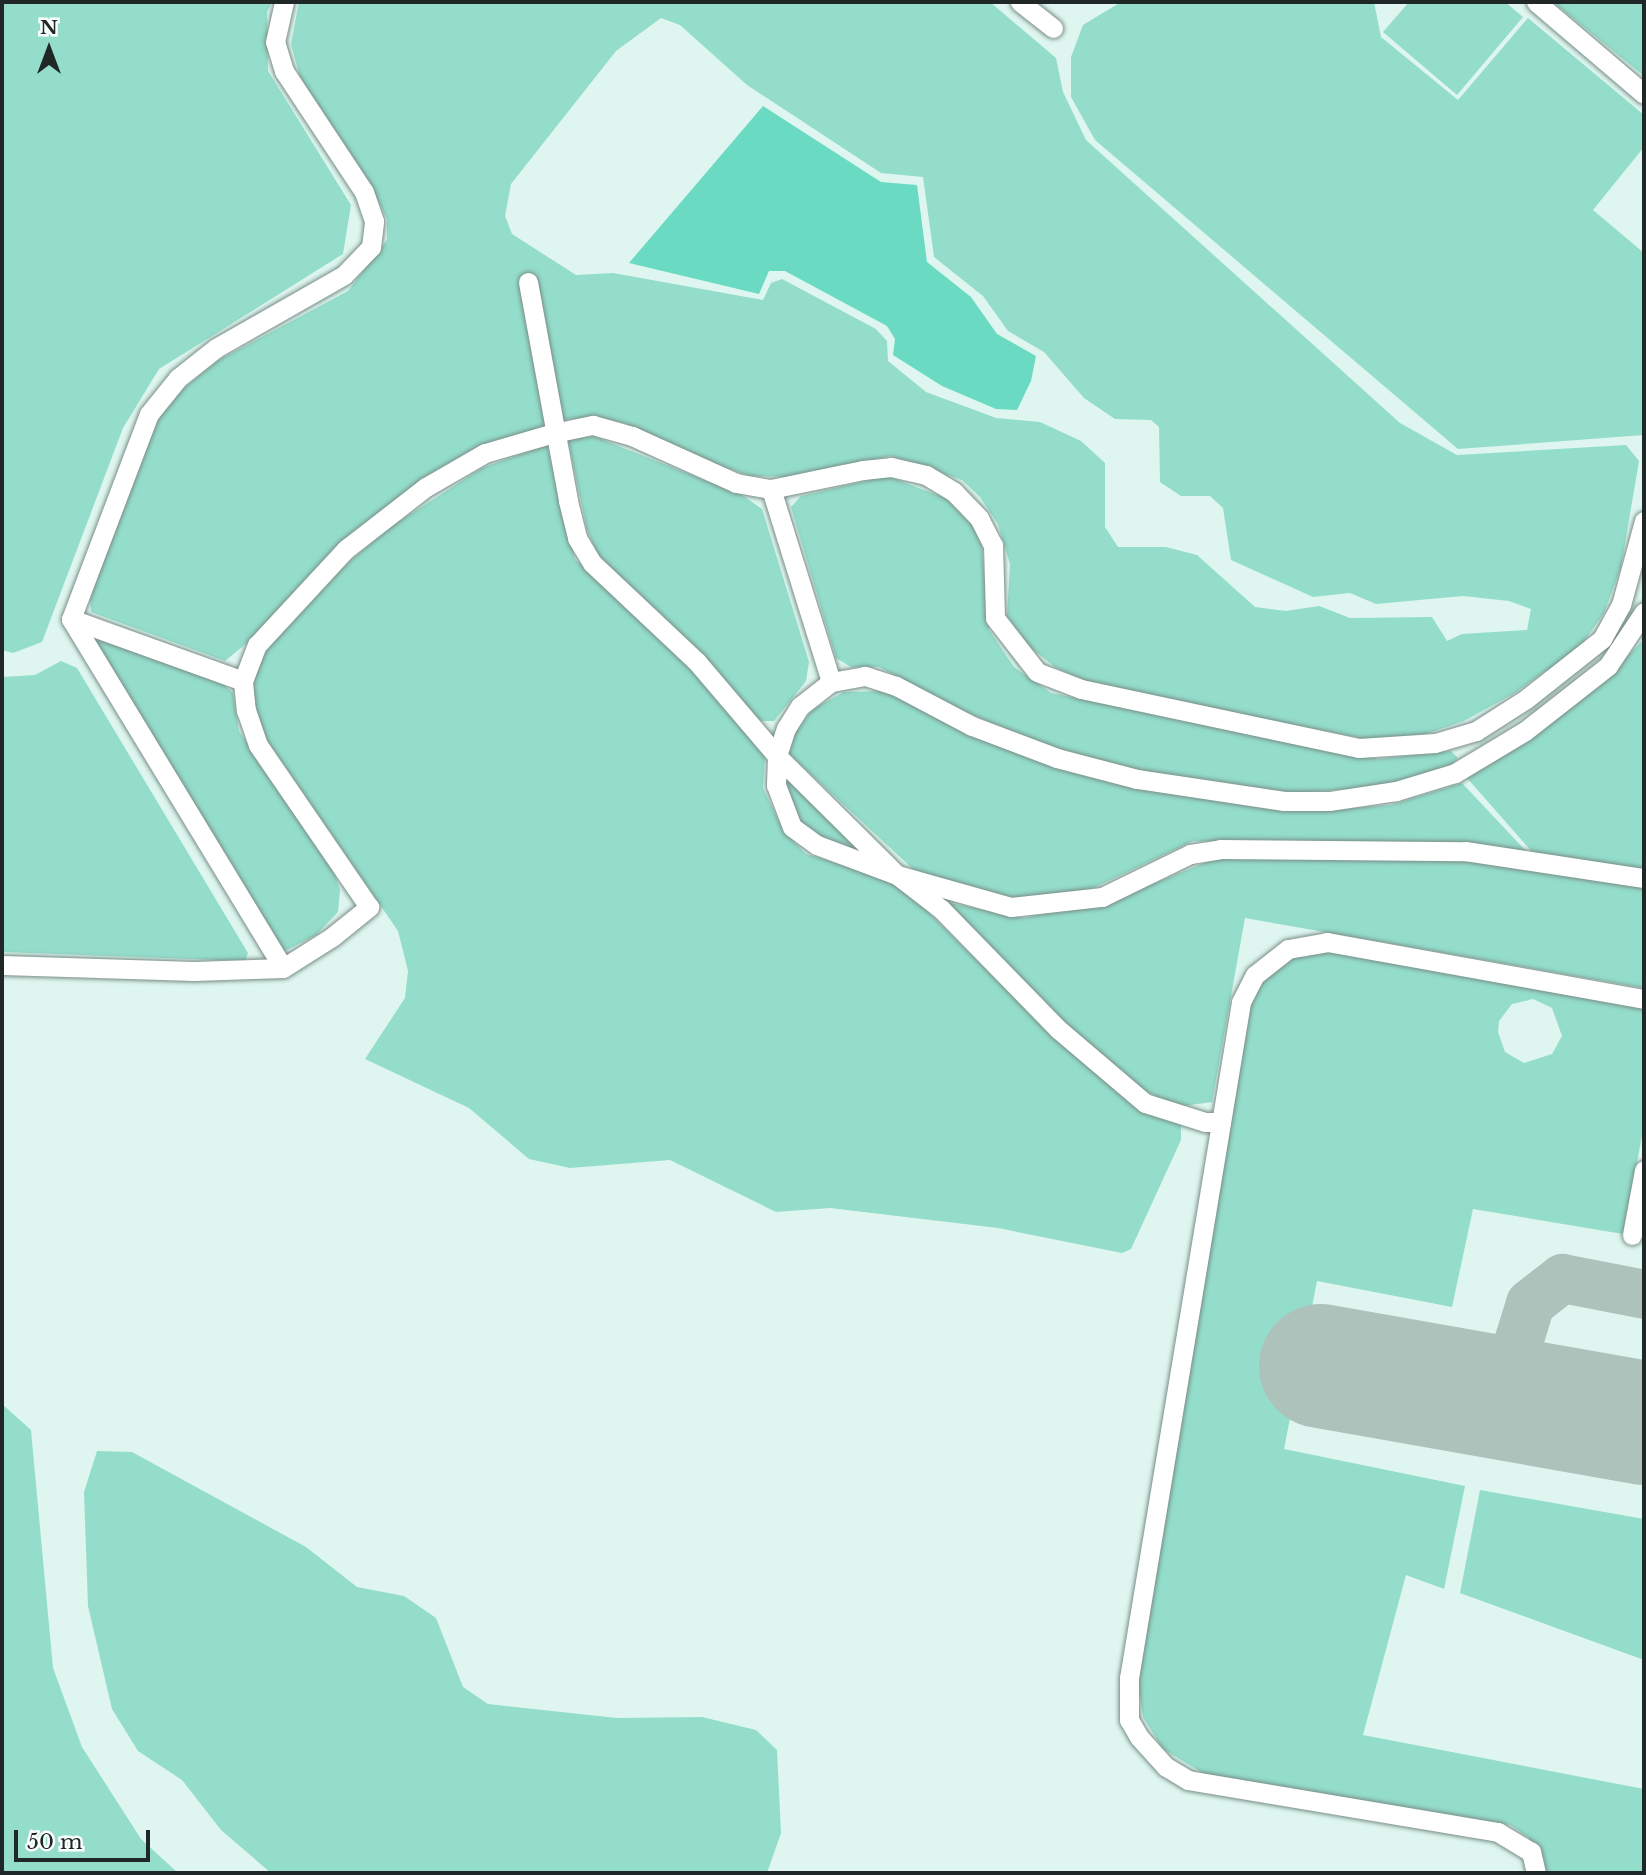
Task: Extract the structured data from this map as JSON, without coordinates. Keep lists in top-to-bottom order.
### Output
{
  "scale_bar": "50 m",
  "north": "top"
}
